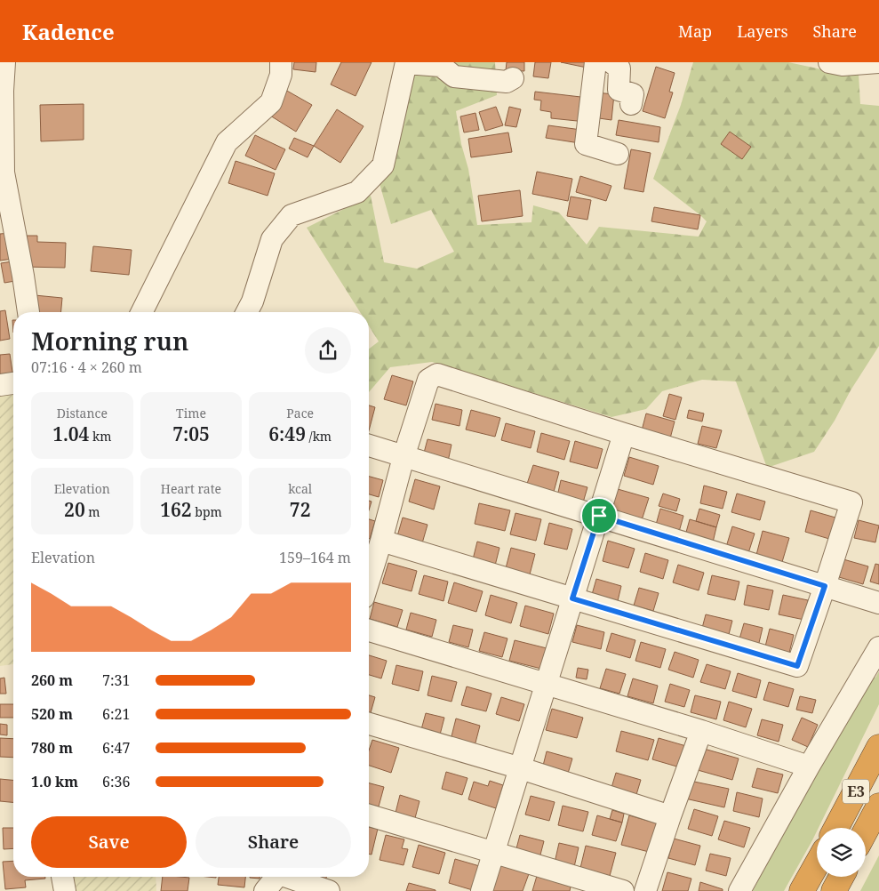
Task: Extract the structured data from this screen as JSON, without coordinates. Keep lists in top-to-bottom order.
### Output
{
  "streets": {
    "highway": ["E3"]
  },
  "page": {
    "header": "Kadence",
    "nav": ["Map", "Layers", "Share"],
    "heading": ["Morning run", "07:16 · 4 × 260 m"],
    "stats": [
      ["Distance", "1.04 km"],
      ["Time", "7:05"],
      ["Pace", "6:49 /km"],
      ["Elevation", "20 m"],
      ["Heart rate", "162 bpm"],
      ["kcal", "72"]
    ],
    "chart": ["Elevation", "159–164 m"],
    "list": [
      {
        "name": "260 m",
        "note": "7:31"
      },
      {
        "name": "520 m",
        "note": "6:21"
      },
      {
        "name": "780 m",
        "note": "6:47"
      },
      {
        "name": "1.0 km",
        "note": "6:36"
      }
    ],
    "buttons": ["Save", "Share"]
  }
}
